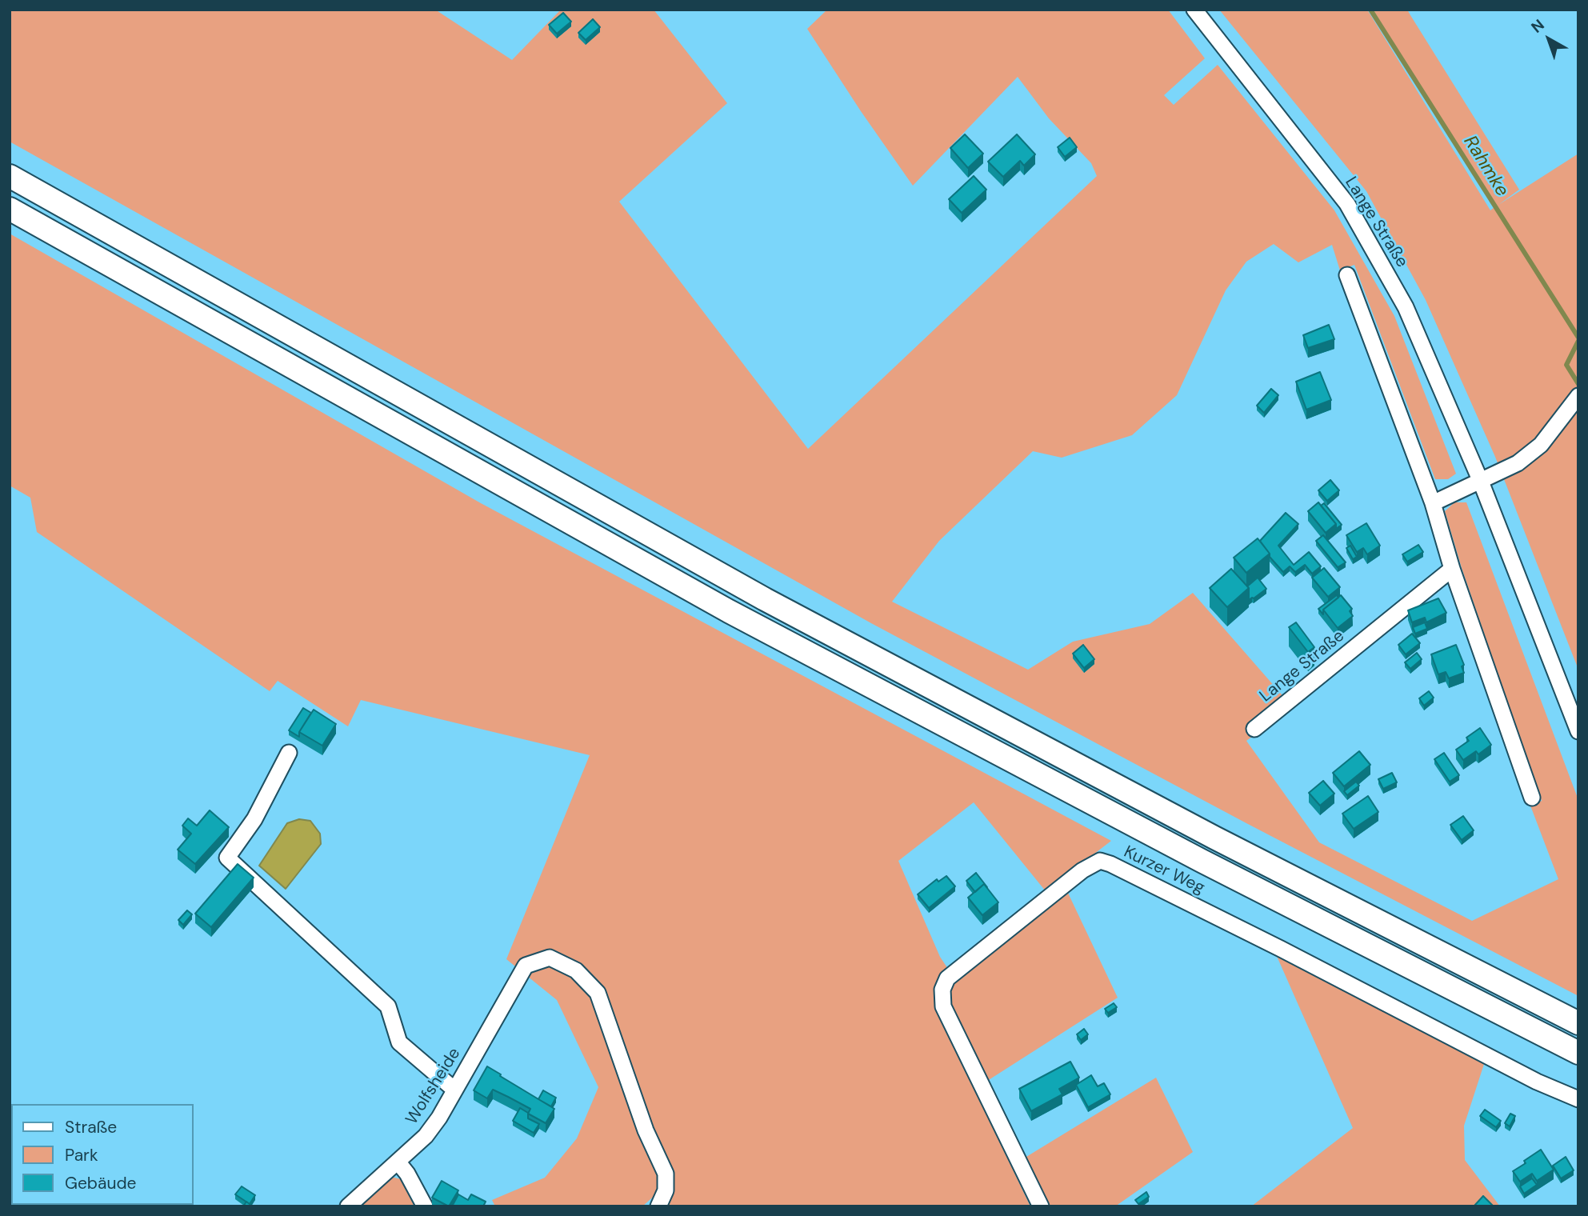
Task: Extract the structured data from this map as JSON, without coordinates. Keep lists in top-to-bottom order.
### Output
{
  "streets": {
    "street": ["Lange Straße", "Kurzer Weg", "Wolfsheide"]
  },
  "water": ["Rahmke"],
  "legend": ["Straße", "Park", "Gebäude"],
  "north": "top left"
}
